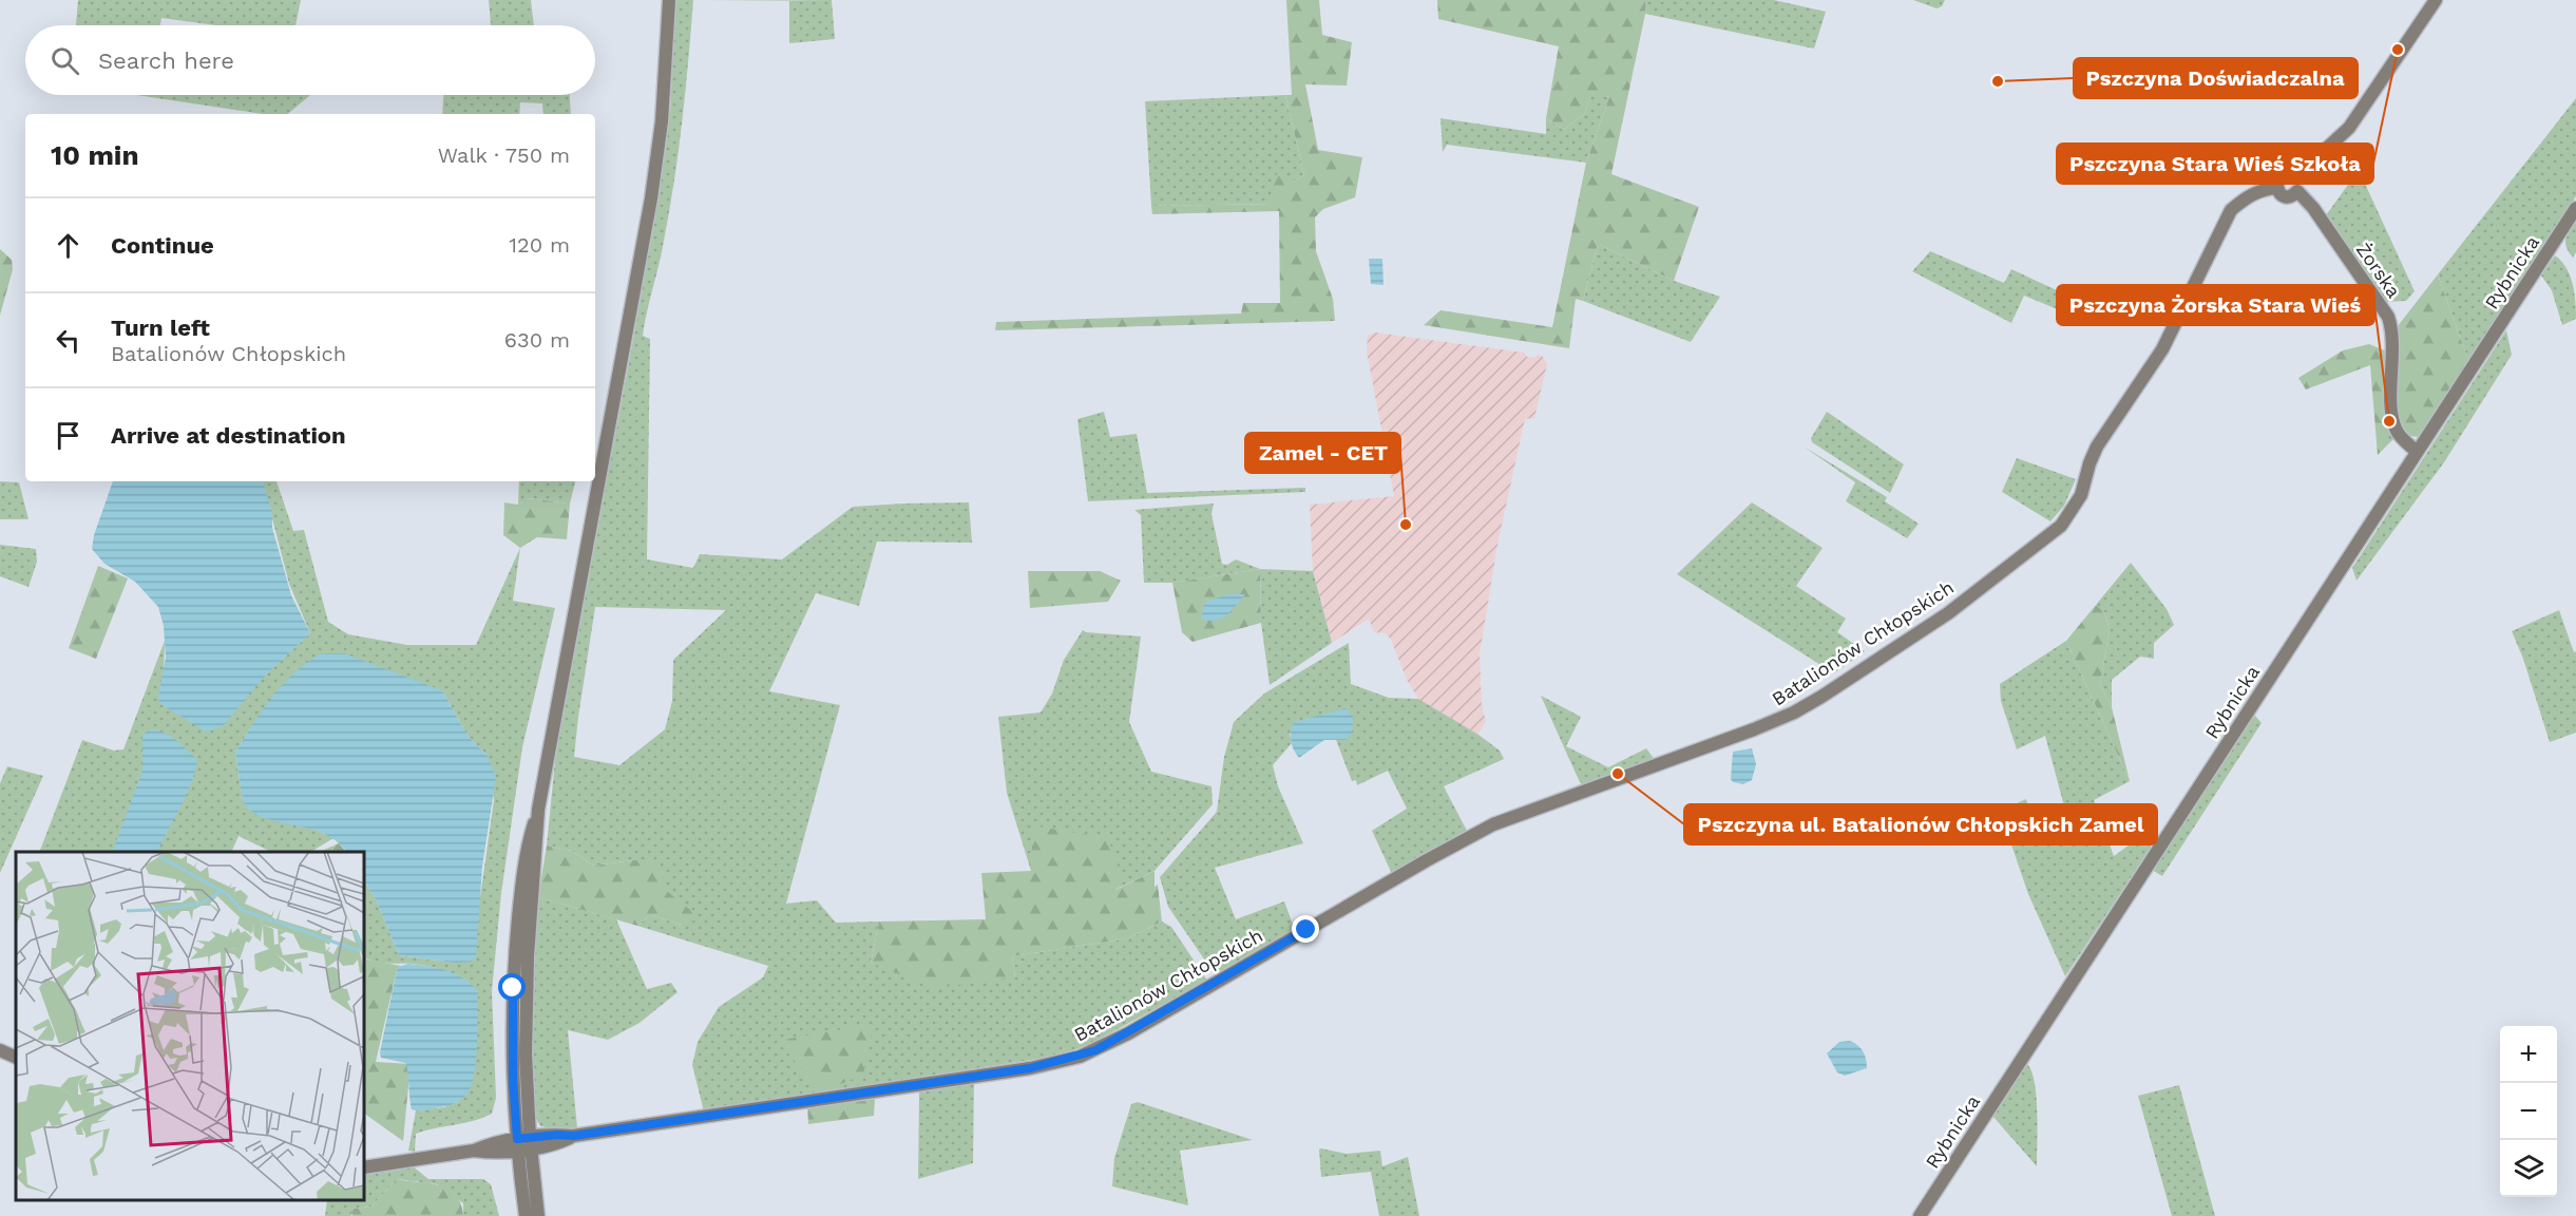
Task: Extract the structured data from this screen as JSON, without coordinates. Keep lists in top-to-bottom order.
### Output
{
  "streets": {
    "street": ["Żorska", "Rybnicka", "Batalionów Chłopskich"]
  },
  "crossings": [
    ["Żorska", "Rybnicka"],
    ["Żorska", "Batalionów Chłopskich"]
  ],
  "places": [
    "Pszczyna Stara Wieś Szkoła",
    "Pszczyna Doświadczalna",
    "Pszczyna Żorska Stara Wieś",
    "Zamel - CET",
    "Pszczyna ul. Batalionów Chłopskich Zamel"
  ],
  "page": {
    "search": "Search here",
    "heading": ["10 min", "Walk · 750 m"],
    "list": [
      ["Continue", "120 m"],
      ["Turn left", "Batalionów Chłopskich", "630 m"],
      "Arrive at destination"
    ],
    "map_buttons": ["+", "−"]
  }
}
